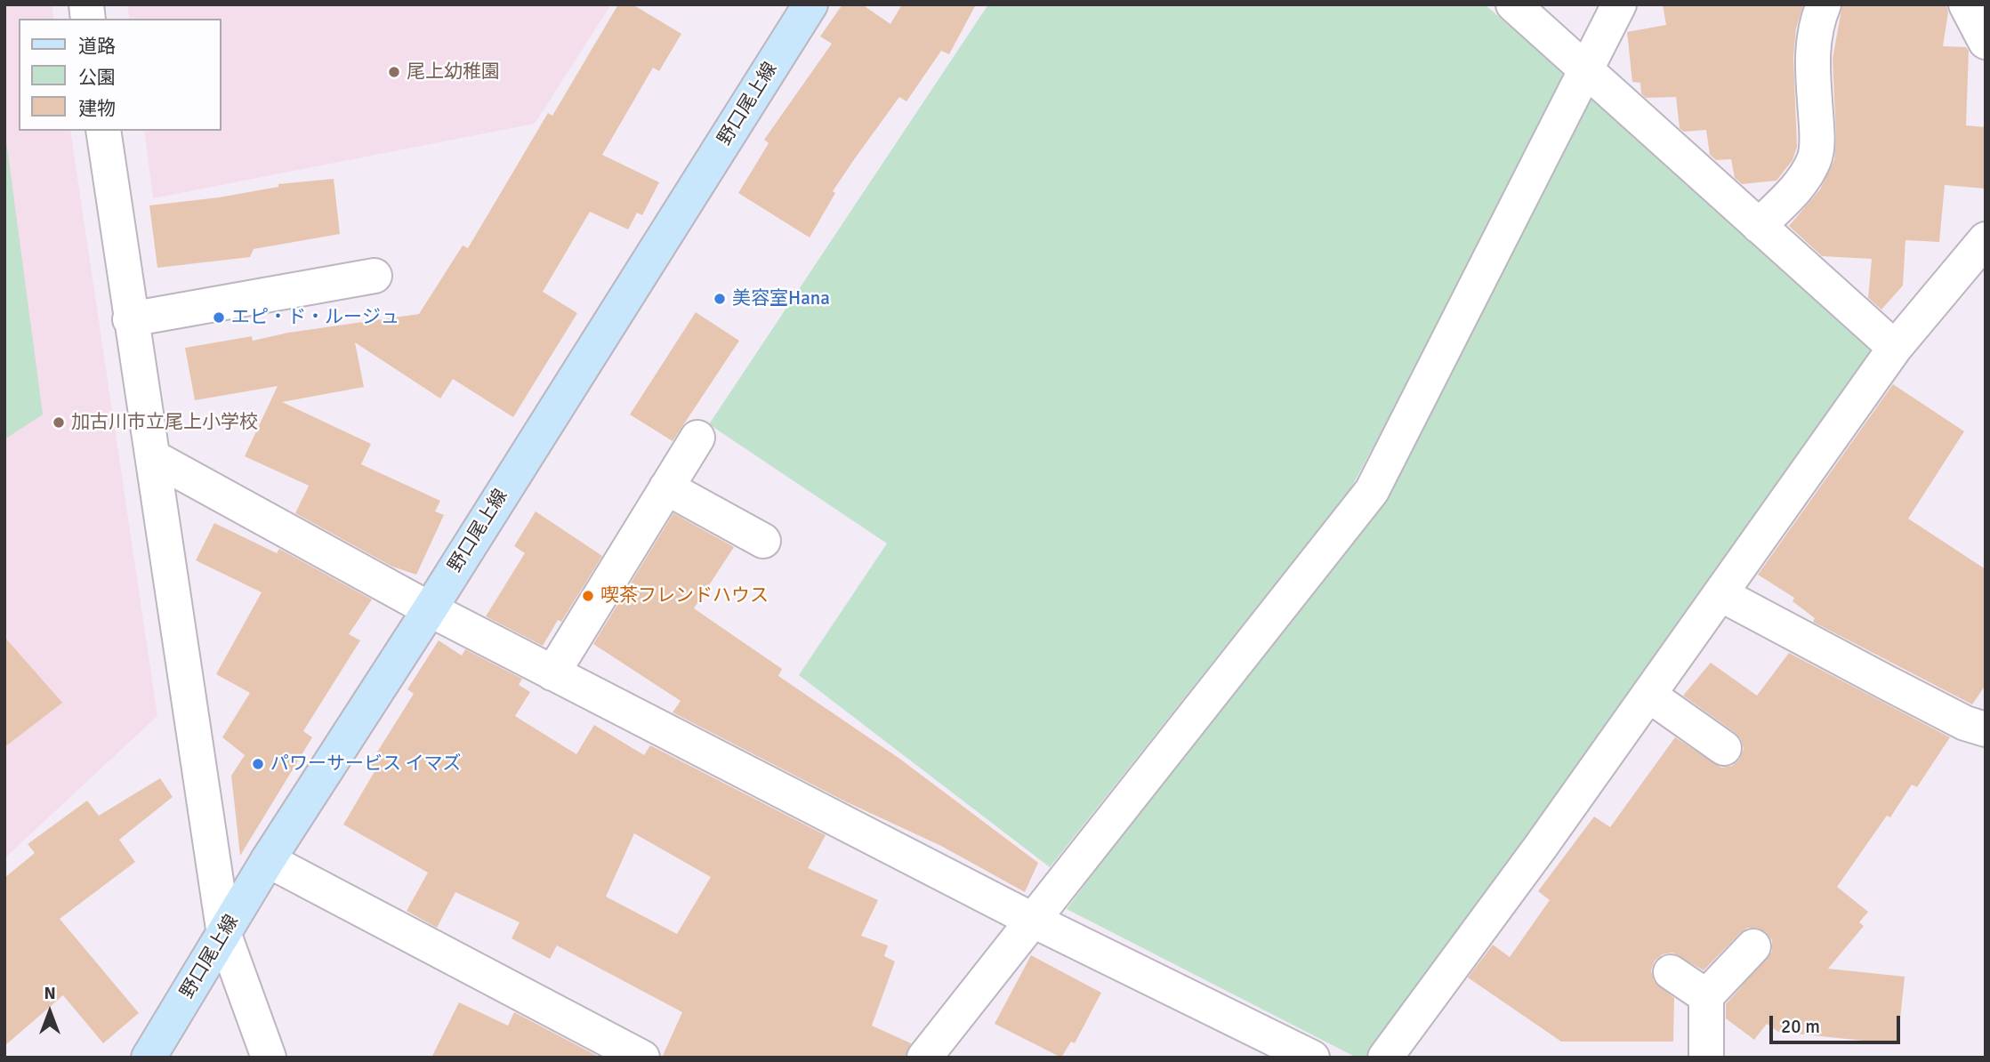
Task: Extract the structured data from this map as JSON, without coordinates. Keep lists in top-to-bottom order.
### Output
{
  "streets": {
    "main road": ["野口尾上線"]
  },
  "places": [
    "尾上幼稚園",
    "美容室Hana",
    "エピ・ド・ルージュ",
    "加古川市立尾上小学校",
    "喫茶フレンドハウス",
    "パワーサービス イマズ"
  ],
  "legend": ["道路", "公園", "建物"],
  "scale_bar": "20 m",
  "north": "top"
}
